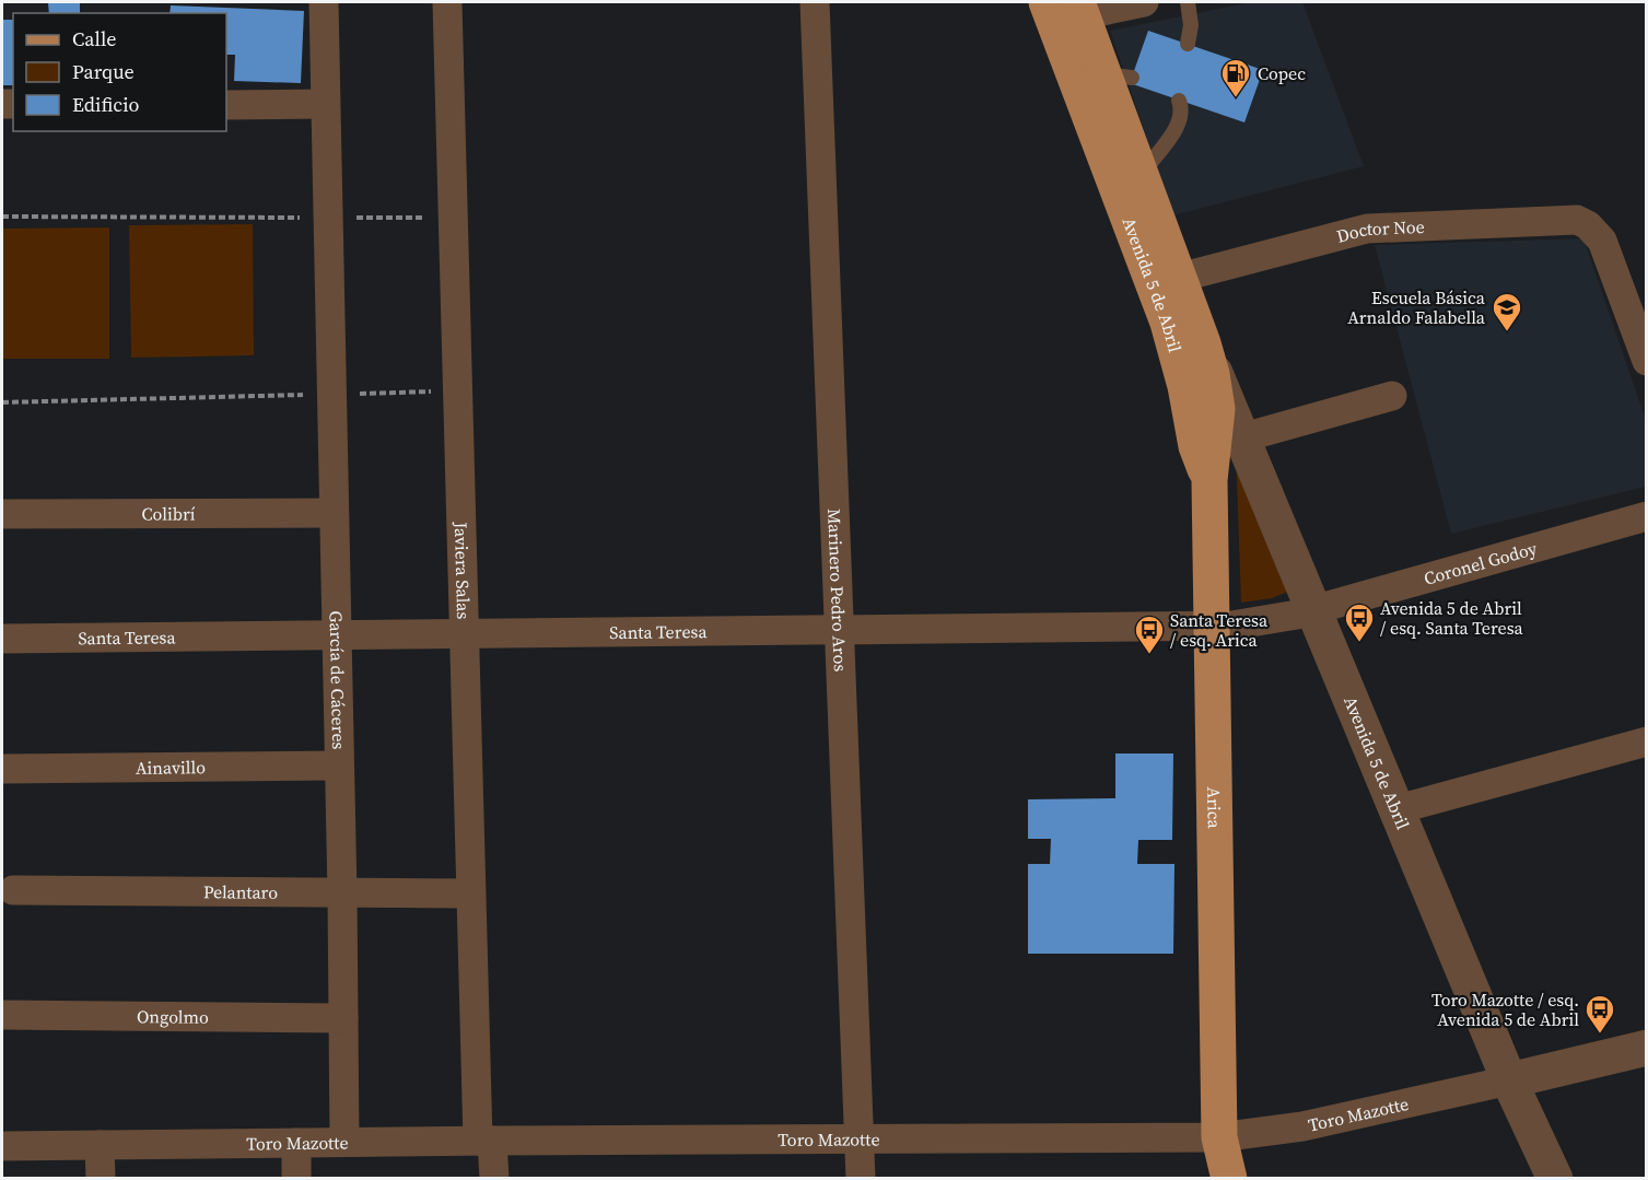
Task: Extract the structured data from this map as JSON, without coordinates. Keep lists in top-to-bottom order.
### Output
{
  "streets": {
    "main road": ["Avenida 5 de Abril", "Arica"],
    "street": [
      "Doctor Noe",
      "Colibrí",
      "Coronel Godoy",
      "Javiera Salas",
      "Marinero Pedro Aros",
      "Santa Teresa",
      "García de Cáceres",
      "Ainavillo",
      "Pelantaro",
      "Ongolmo",
      "Toro Mazotte"
    ]
  },
  "crossings": [
    ["Doctor Noe", "Avenida 5 de Abril"],
    ["Avenida 5 de Abril", "Coronel Godoy"],
    ["Avenida 5 de Abril", "Santa Teresa"],
    ["Avenida 5 de Abril", "Arica"],
    ["Avenida 5 de Abril", "Toro Mazotte"],
    ["Colibrí", "García de Cáceres"],
    ["Coronel Godoy", "Santa Teresa"],
    ["Javiera Salas", "Santa Teresa"],
    ["Javiera Salas", "Pelantaro"],
    ["Javiera Salas", "Toro Mazotte"],
    ["Marinero Pedro Aros", "Santa Teresa"],
    ["Marinero Pedro Aros", "Toro Mazotte"],
    ["Santa Teresa", "García de Cáceres"],
    ["Santa Teresa", "Arica"],
    ["García de Cáceres", "Ainavillo"],
    ["García de Cáceres", "Pelantaro"],
    ["García de Cáceres", "Ongolmo"],
    ["García de Cáceres", "Toro Mazotte"],
    ["Arica", "Toro Mazotte"]
  ],
  "places": {
    "fuel station": ["Copec"],
    "school or university": ["Escuela Básica Arnaldo Falabella"],
    "bus stop": ["Avenida 5 de Abril / esq. Santa Teresa", "Santa Teresa / esq. Arica", "Toro Mazotte / esq. Avenida 5 de Abril"]
  },
  "legend": ["Calle", "Parque", "Edificio"]
}
